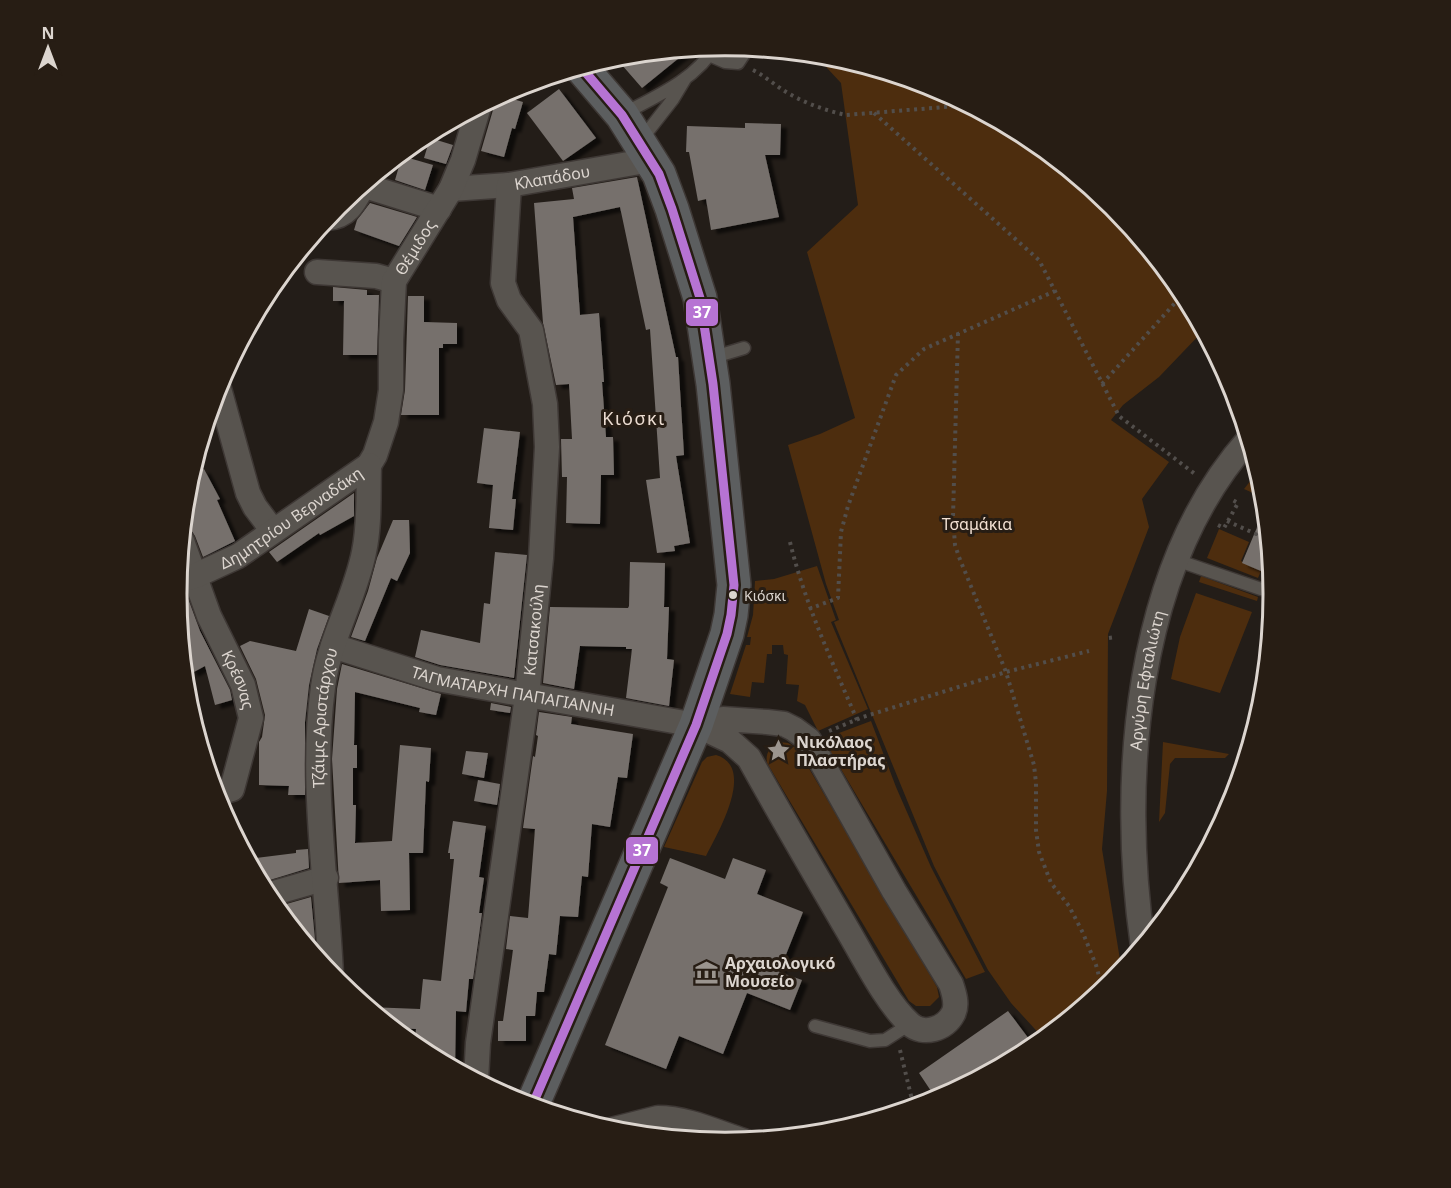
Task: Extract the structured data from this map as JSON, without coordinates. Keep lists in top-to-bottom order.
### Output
{
  "streets": {
    "street": [
      "Κλαπάδου",
      "Θέμιδος",
      "Δημητρίου Βερναδάκη",
      "Κατσακούλη",
      "Κρέσνας",
      "Αργύρη Εφταλιώτη",
      "ΤΑΓΜΑΤΑΡΧΗ ΠΑΠΑΓΙΑΝΝΗ",
      "Τζάιμς Αριστάρχου"
    ]
  },
  "crossings": [
    ["Κλαπάδου", "Θέμιδος"],
    ["Κλαπάδου", "Κατσακούλη"],
    ["Θέμιδος", "Δημητρίου Βερναδάκη"],
    ["Θέμιδος", "Τζάιμς Αριστάρχου"],
    ["Δημητρίου Βερναδάκη", "Κρέσνας"],
    ["Δημητρίου Βερναδάκη", "Τζάιμς Αριστάρχου"],
    ["Κατσακούλη", "ΤΑΓΜΑΤΑΡΧΗ ΠΑΠΑΓΙΑΝΝΗ"],
    ["ΤΑΓΜΑΤΑΡΧΗ ΠΑΠΑΓΙΑΝΝΗ", "Τζάιμς Αριστάρχου"]
  ],
  "districts": ["Κιόσκι"],
  "parks": ["Τσαμάκια"],
  "places": {
    "other": ["Κιόσκι"],
    "place": ["Νικόλαος Πλαστήρας"],
    "museum": ["Αρχαιολογικό Μουσείο"]
  },
  "lines": ["transit line 37"],
  "north": "top"
}
